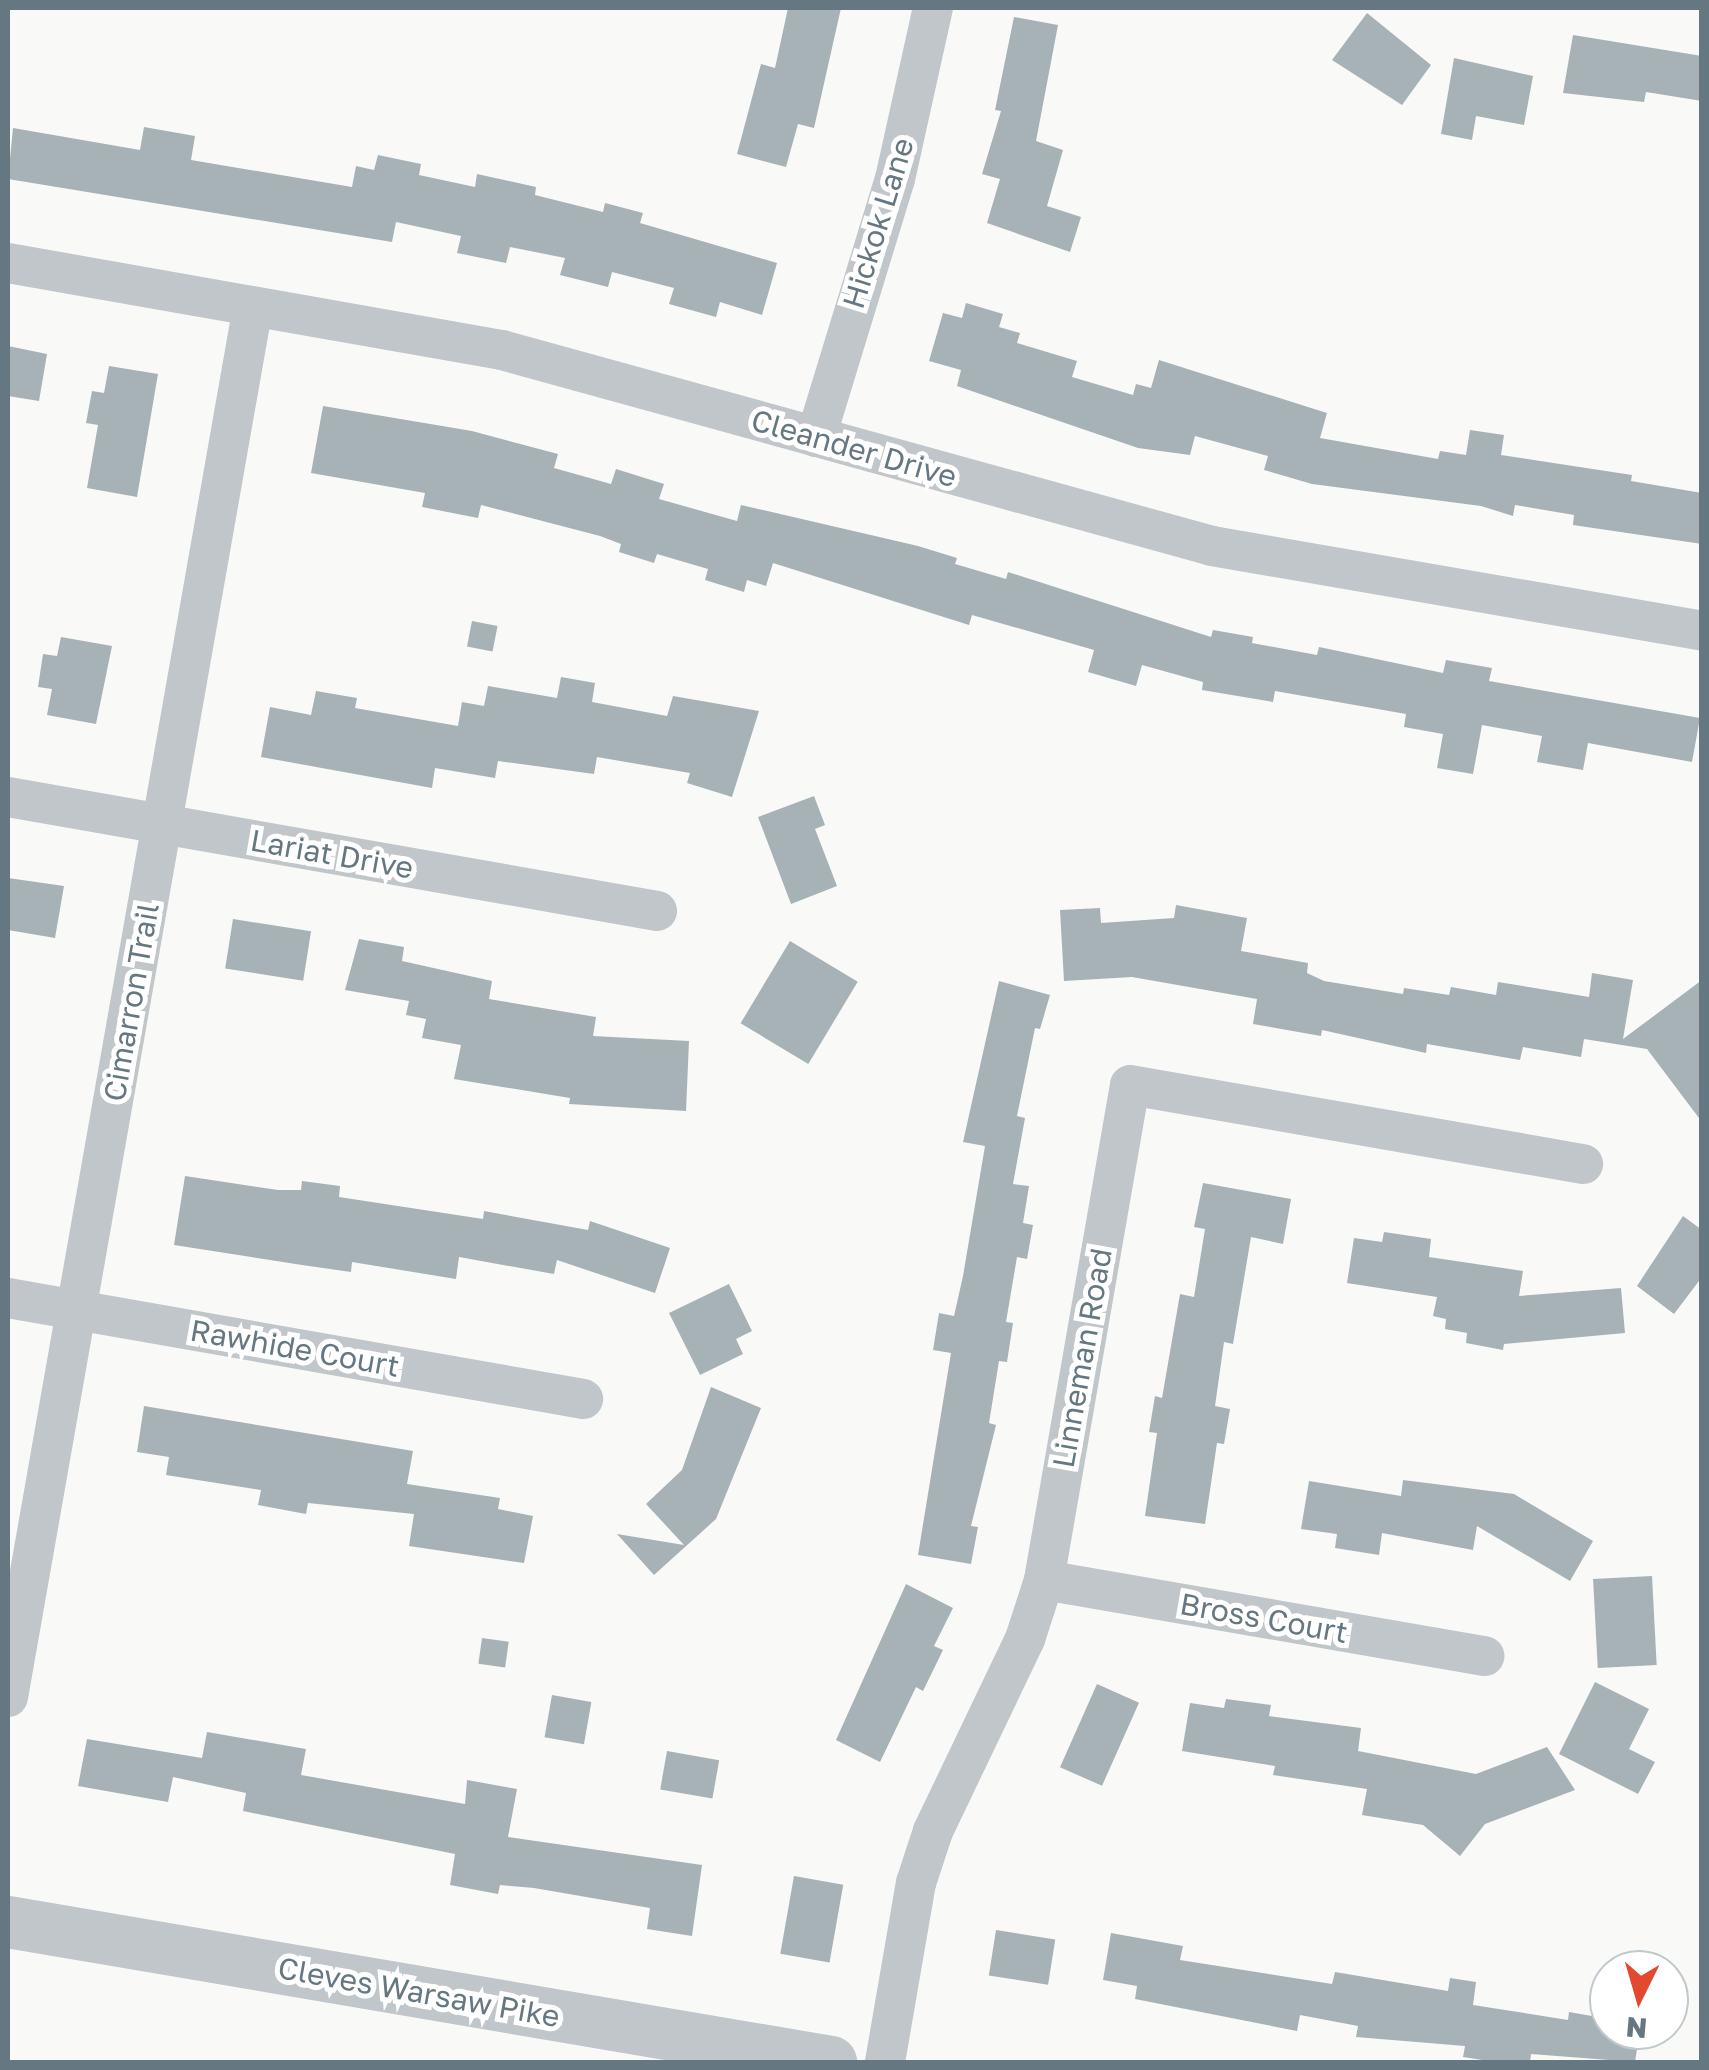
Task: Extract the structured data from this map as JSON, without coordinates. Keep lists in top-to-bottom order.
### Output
{
  "streets": {
    "street": [
      "Hickok Lane",
      "Cleander Drive",
      "Lariat Drive",
      "Cimarron Trail",
      "Rawhide Court",
      "Linneman Road",
      "Bross Court",
      "Cleves Warsaw Pike"
    ]
  },
  "crossings": [
    ["Hickok Lane", "Cleander Drive"],
    ["Cleander Drive", "Cimarron Trail"],
    ["Lariat Drive", "Cimarron Trail"],
    ["Cimarron Trail", "Rawhide Court"],
    ["Linneman Road", "Bross Court"]
  ],
  "north": "bottom"
}
